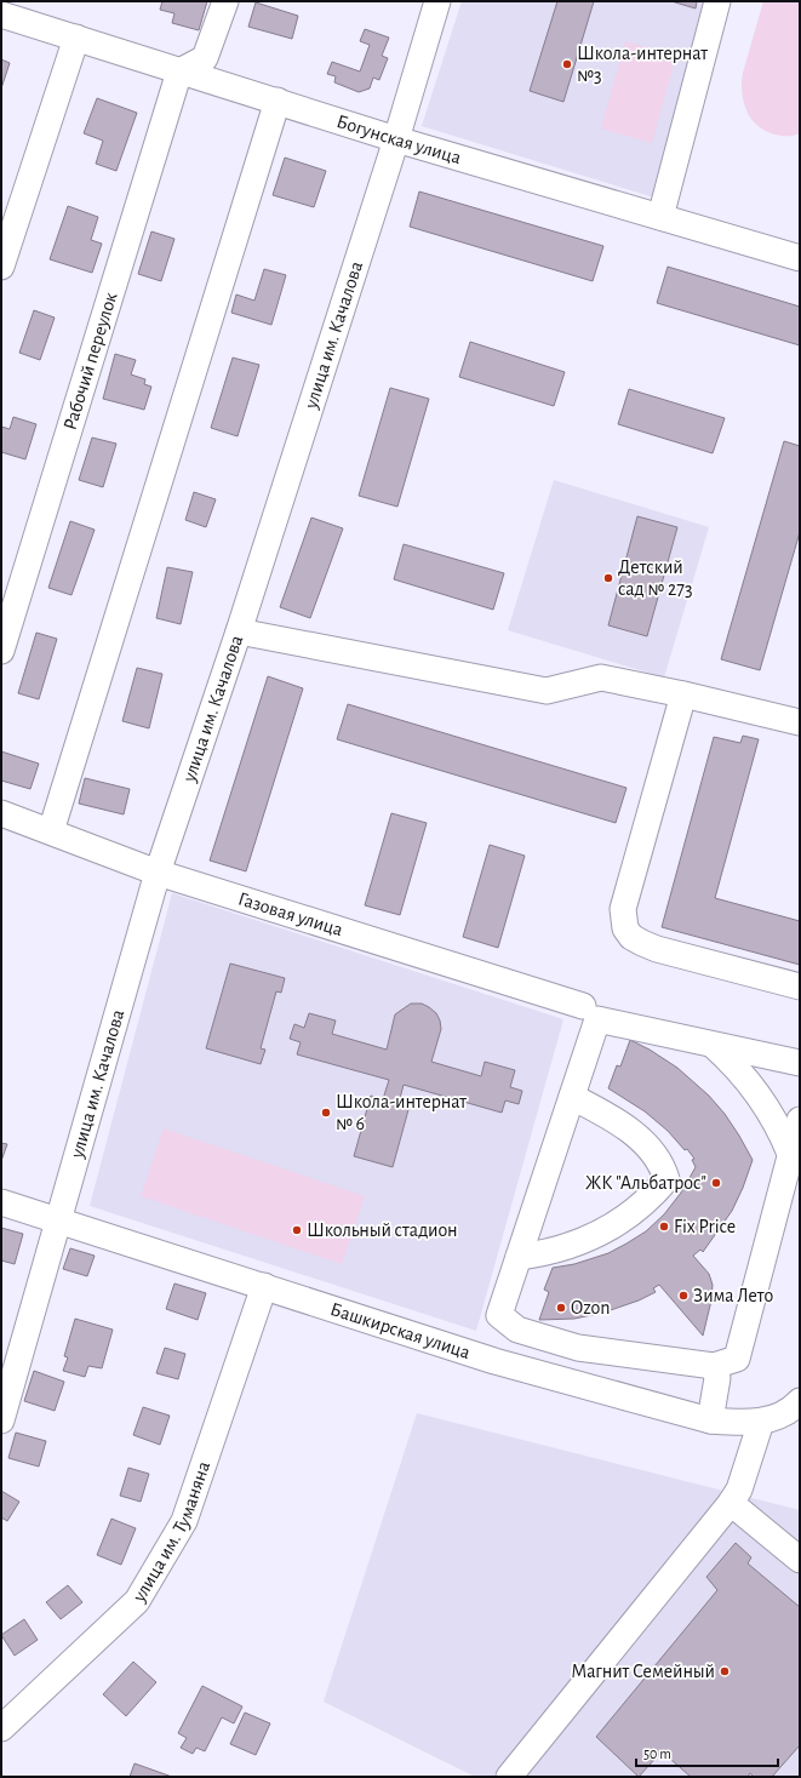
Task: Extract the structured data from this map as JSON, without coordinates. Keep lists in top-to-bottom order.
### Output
{
  "streets": {
    "street": [
      "Богунская улица",
      "улица им. Качалова",
      "Рабочий переулок",
      "Газовая улица",
      "Башкирская улица",
      "улица им. Туманяна"
    ]
  },
  "crossings": [
    ["Богунская улица", "улица им. Качалова"],
    ["Богунская улица", "Рабочий переулок"],
    ["улица им. Качалова", "Газовая улица"],
    ["улица им. Качалова", "Башкирская улица"],
    ["Башкирская улица", "улица им. Туманяна"]
  ],
  "places": [
    "Школа-интернат №3",
    "Детский сад № 273",
    "Школа-интернат № 6",
    "ЖК \"Альбатрос\"",
    "Fix Price",
    "Школьный стадион",
    "Зима Лето",
    "Ozon",
    "Магнит Семейный"
  ],
  "scale_bar": "50 m"
}
